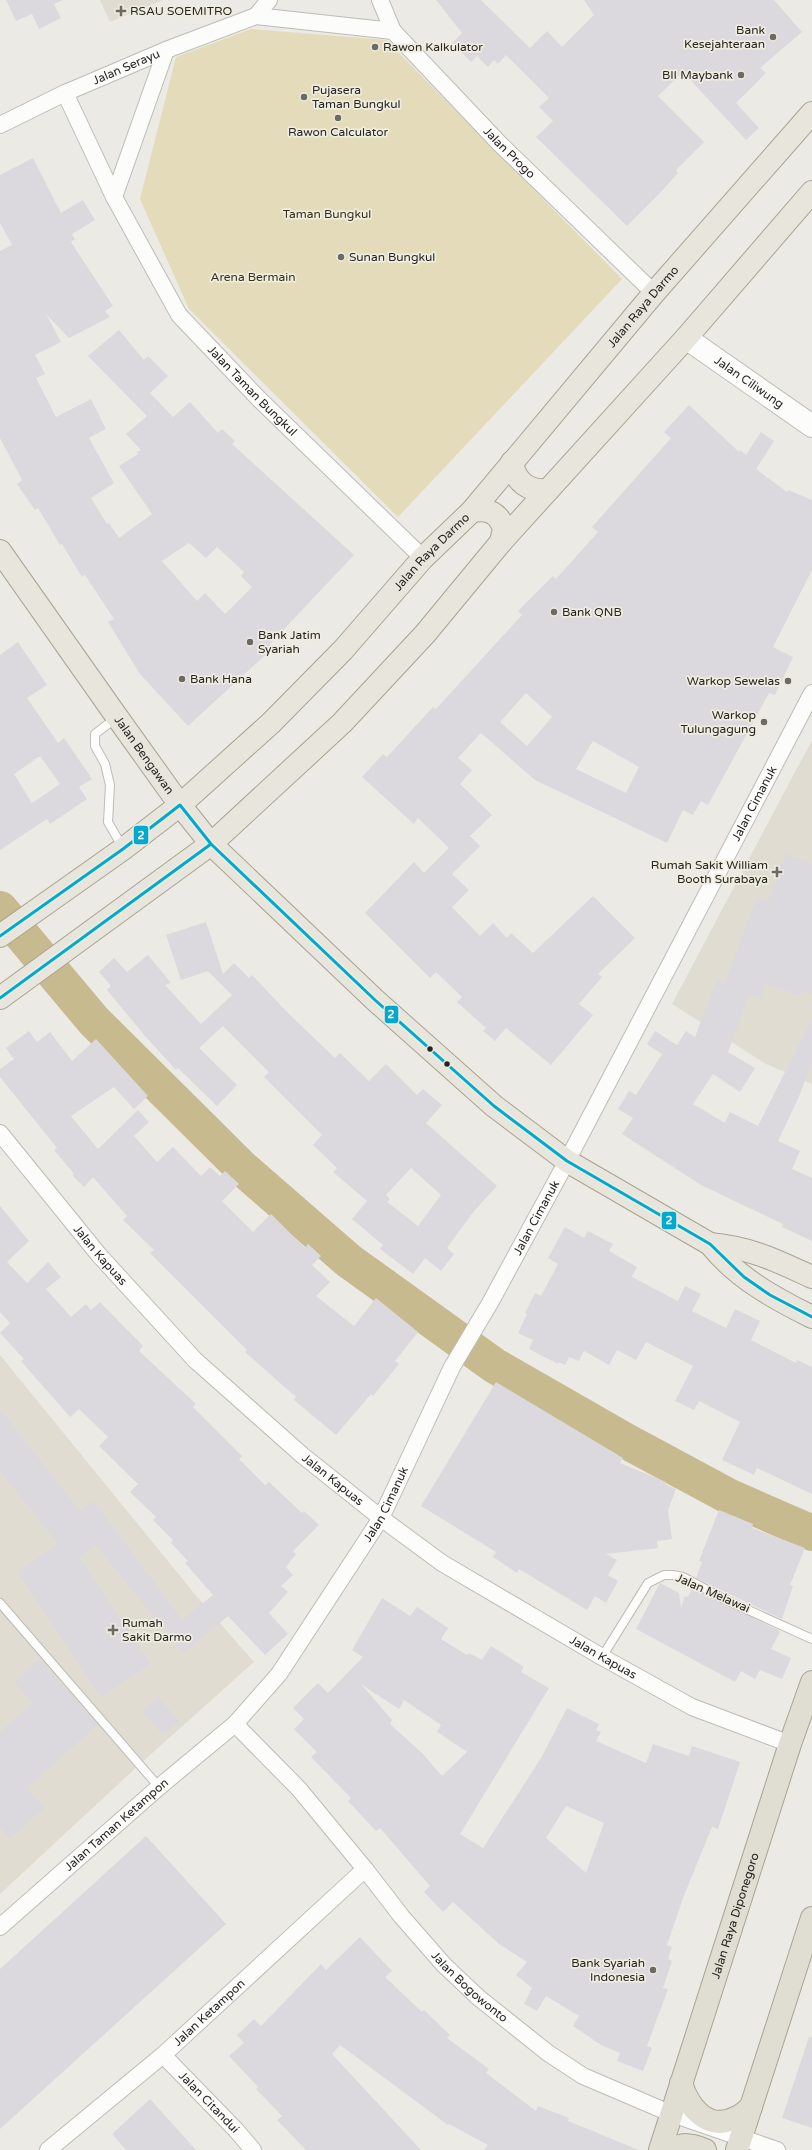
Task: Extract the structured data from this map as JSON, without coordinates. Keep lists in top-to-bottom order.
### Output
{
  "streets": {
    "highway": ["Jalan Raya Diponegoro"],
    "main road": ["Jalan Raya Darmo", "Jalan Ciliwung", "Jalan Bengawan"],
    "street": [
      "Jalan Serayu",
      "Jalan Progo",
      "Jalan Taman Bungkul",
      "Jalan Cimanuk",
      "Jalan Kapuas",
      "Jalan Taman Ketampon",
      "Jalan Bogowonto",
      "Jalan Ketampon",
      "Jalan Citandui"
    ],
    "lane": ["Jalan Melawai"]
  },
  "crossings": [
    ["Jalan Serayu", "Jalan Progo"],
    ["Jalan Serayu", "Jalan Taman Bungkul"],
    ["Jalan Progo", "Jalan Raya Darmo"],
    ["Jalan Raya Darmo", "Jalan Taman Bungkul"],
    ["Jalan Raya Darmo", "Jalan Bengawan"],
    ["Jalan Bengawan", "Jalan Cimanuk"],
    ["Jalan Cimanuk", "Jalan Kapuas"],
    ["Jalan Cimanuk", "Jalan Taman Ketampon"],
    ["Jalan Cimanuk", "Jalan Bogowonto"],
    ["Jalan Kapuas", "Jalan Melawai"],
    ["Jalan Kapuas", "Jalan Raya Diponegoro"],
    ["Jalan Taman Ketampon", "Jalan Bogowonto"],
    ["Jalan Raya Diponegoro", "Jalan Bogowonto"],
    ["Jalan Bogowonto", "Jalan Ketampon"],
    ["Jalan Ketampon", "Jalan Citandui"]
  ],
  "parks": ["Taman Bungkul", "Arena Bermain"],
  "places": {
    "health": ["RSAU SOEMITRO", "Rumah Sakit William Booth Surabaya", "Rumah Sakit Darmo"],
    "other": [
      "Bank Kesejahteraan",
      "Rawon Kalkulator",
      "BII Maybank",
      "Pujasera Taman Bungkul",
      "Rawon Calculator",
      "Sunan Bungkul",
      "Bank QNB",
      "Bank Jatim Syariah",
      "Bank Hana",
      "Warkop Sewelas",
      "Warkop Tulungagung",
      "Bank Syariah Indonesia"
    ]
  },
  "lines": ["transit line 2"]
}
